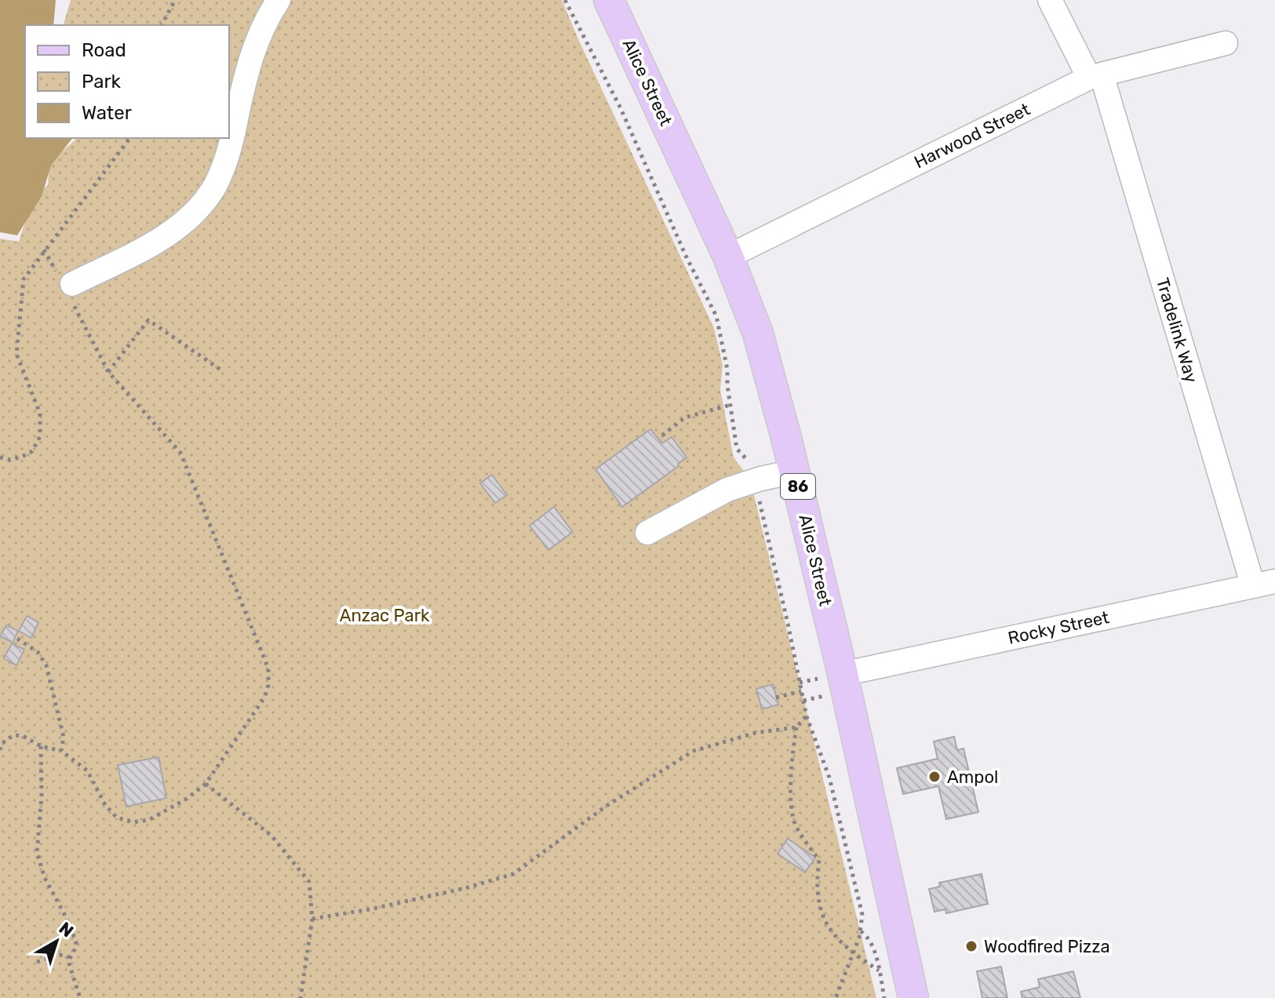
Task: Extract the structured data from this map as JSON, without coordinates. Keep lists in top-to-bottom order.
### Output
{
  "streets": {
    "main road": ["Alice Street", "86"],
    "street": ["Harwood Street", "Tradelink Way", "Rocky Street"]
  },
  "crossings": [
    ["Alice Street", "Harwood Street"],
    ["Alice Street", "Rocky Street"],
    ["Harwood Street", "Tradelink Way"],
    ["Tradelink Way", "Rocky Street"]
  ],
  "parks": ["Anzac Park"],
  "places": ["Ampol", "Woodfired Pizza"],
  "legend": ["Road", "Park", "Water"],
  "north": "top right"
}
